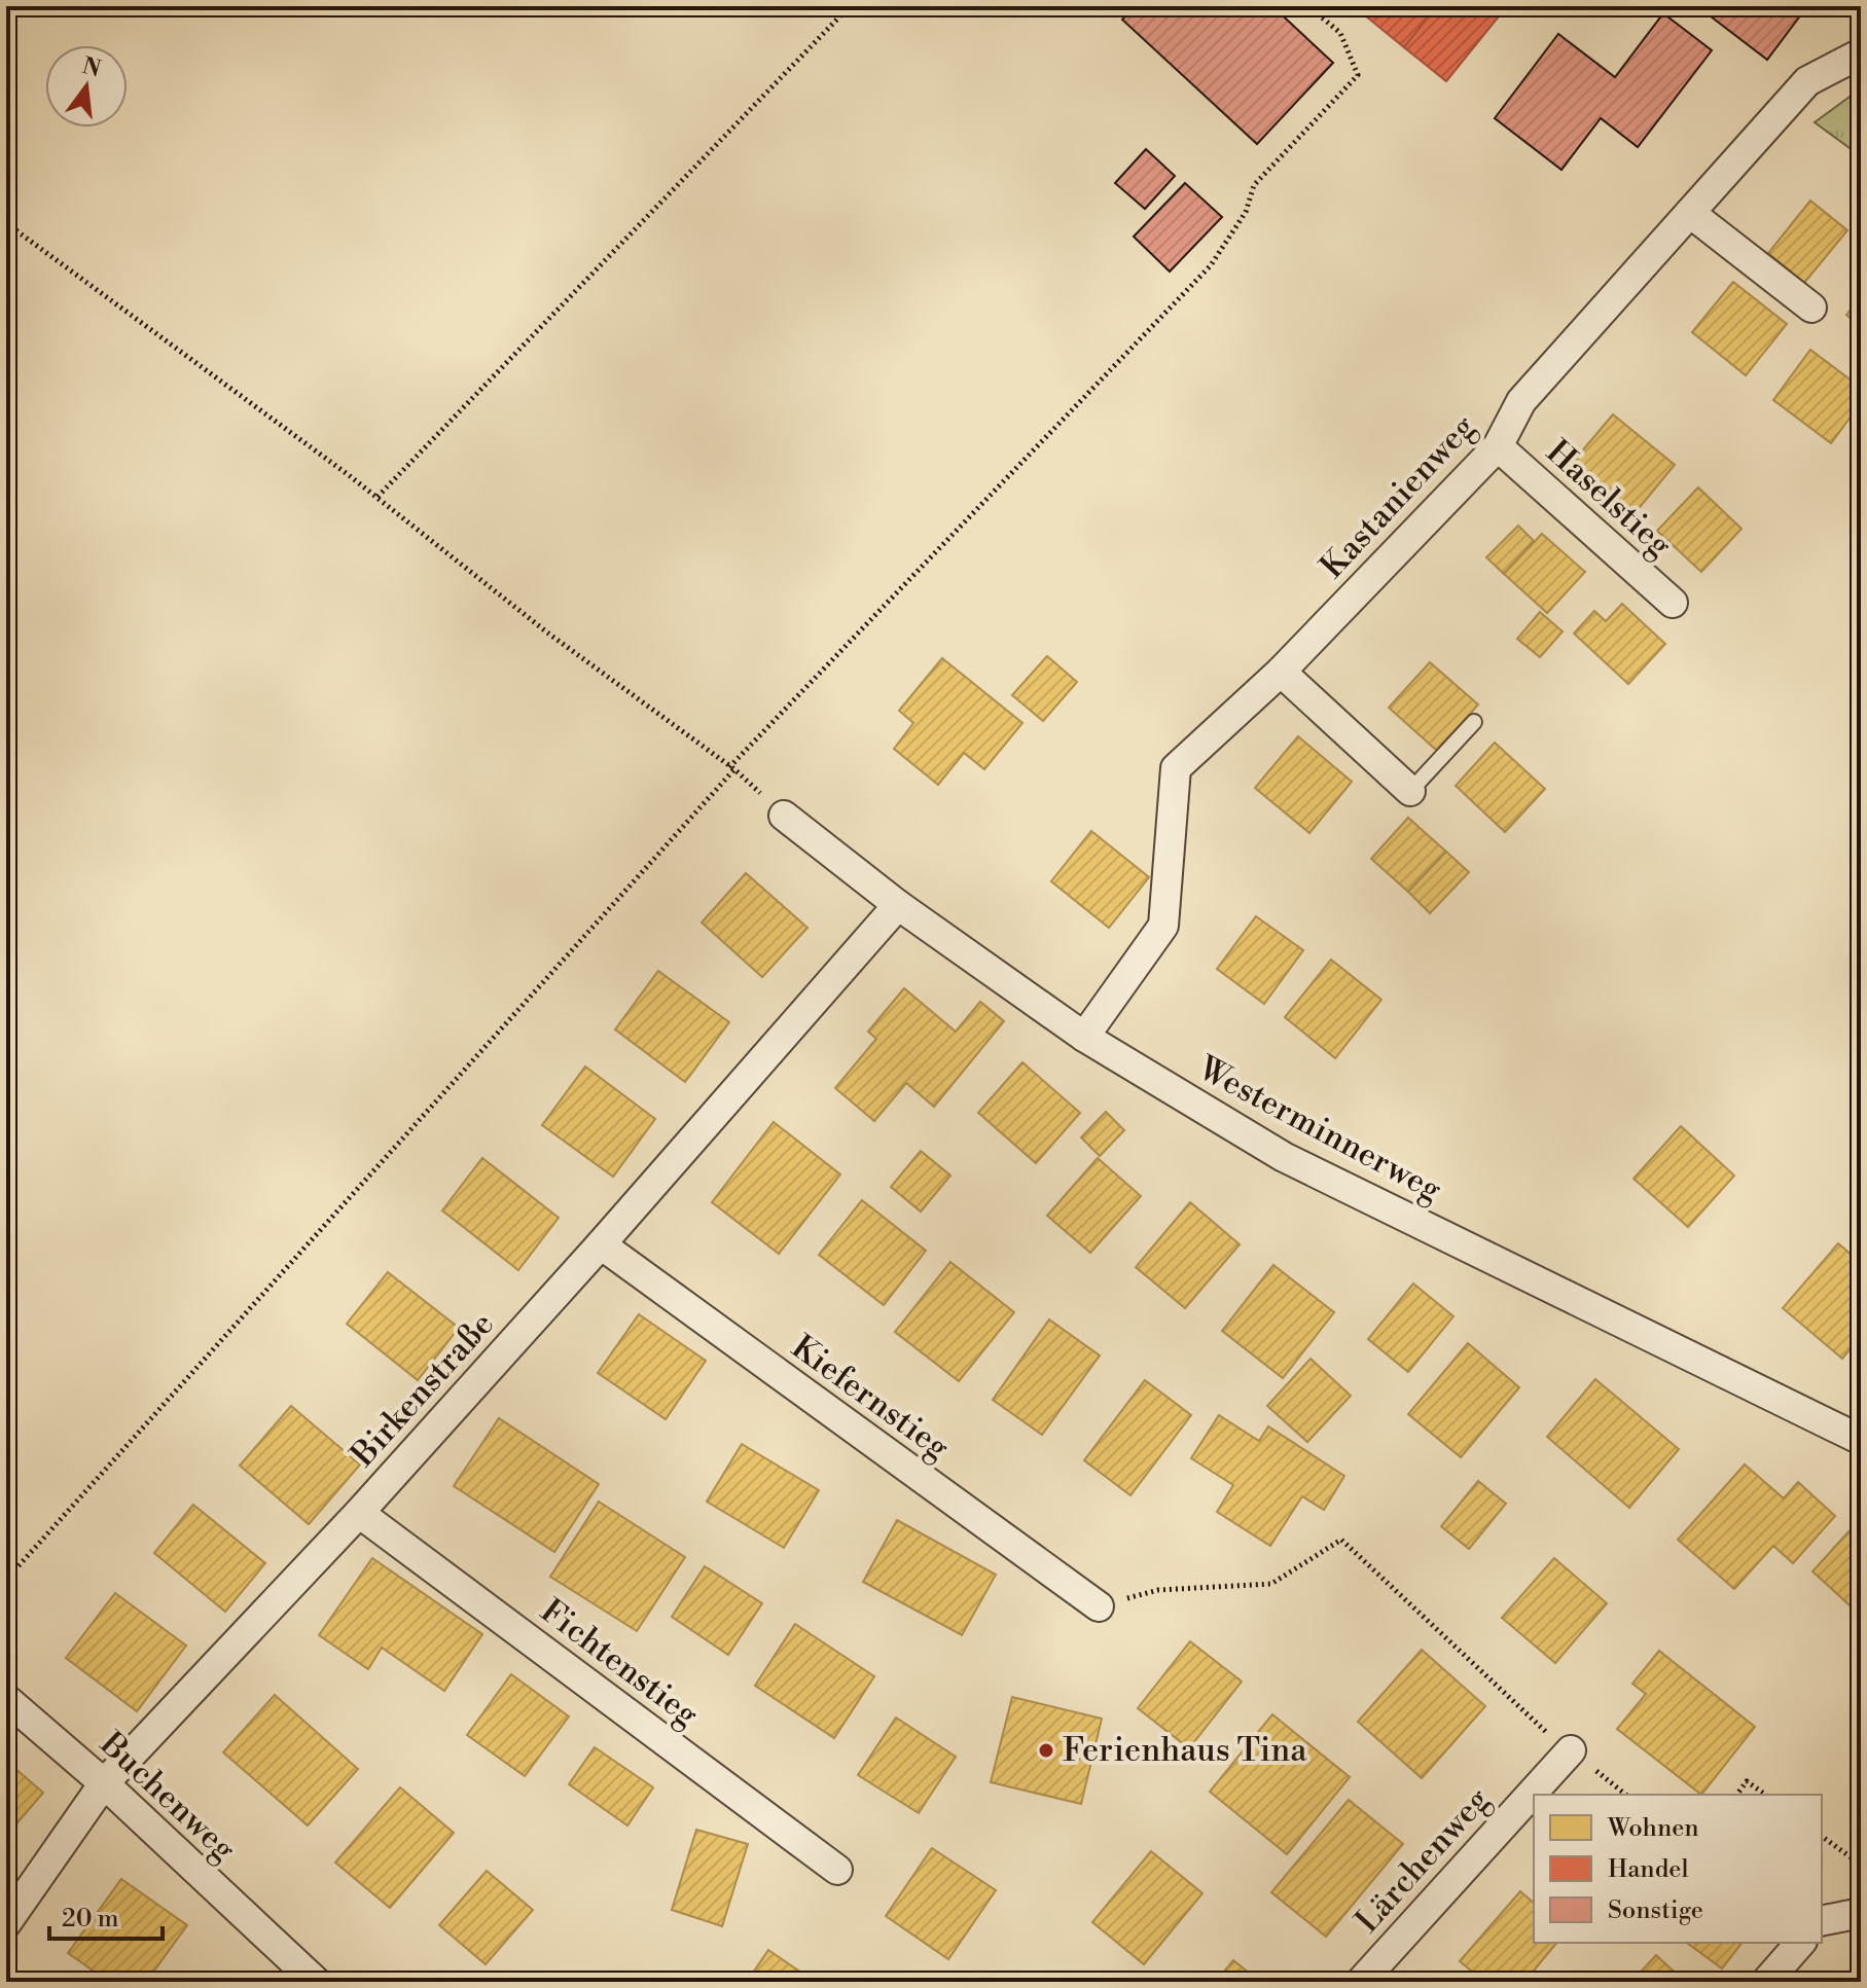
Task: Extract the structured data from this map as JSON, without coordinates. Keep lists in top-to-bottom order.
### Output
{
  "streets": {
    "street": [
      "Kastanienweg",
      "Haselstieg",
      "Westerminnerweg",
      "Birkenstraße",
      "Kiefernstieg",
      "Fichtenstieg",
      "Buchenweg",
      "Lärchenweg"
    ]
  },
  "crossings": [
    ["Kastanienweg", "Haselstieg"],
    ["Kastanienweg", "Westerminnerweg"],
    ["Westerminnerweg", "Birkenstraße"],
    ["Birkenstraße", "Kiefernstieg"],
    ["Birkenstraße", "Fichtenstieg"],
    ["Birkenstraße", "Buchenweg"]
  ],
  "places": ["Ferienhaus Tina"],
  "legend": ["Wohnen", "Handel", "Sonstige"],
  "scale_bar": "20 m",
  "north": "top"
}
